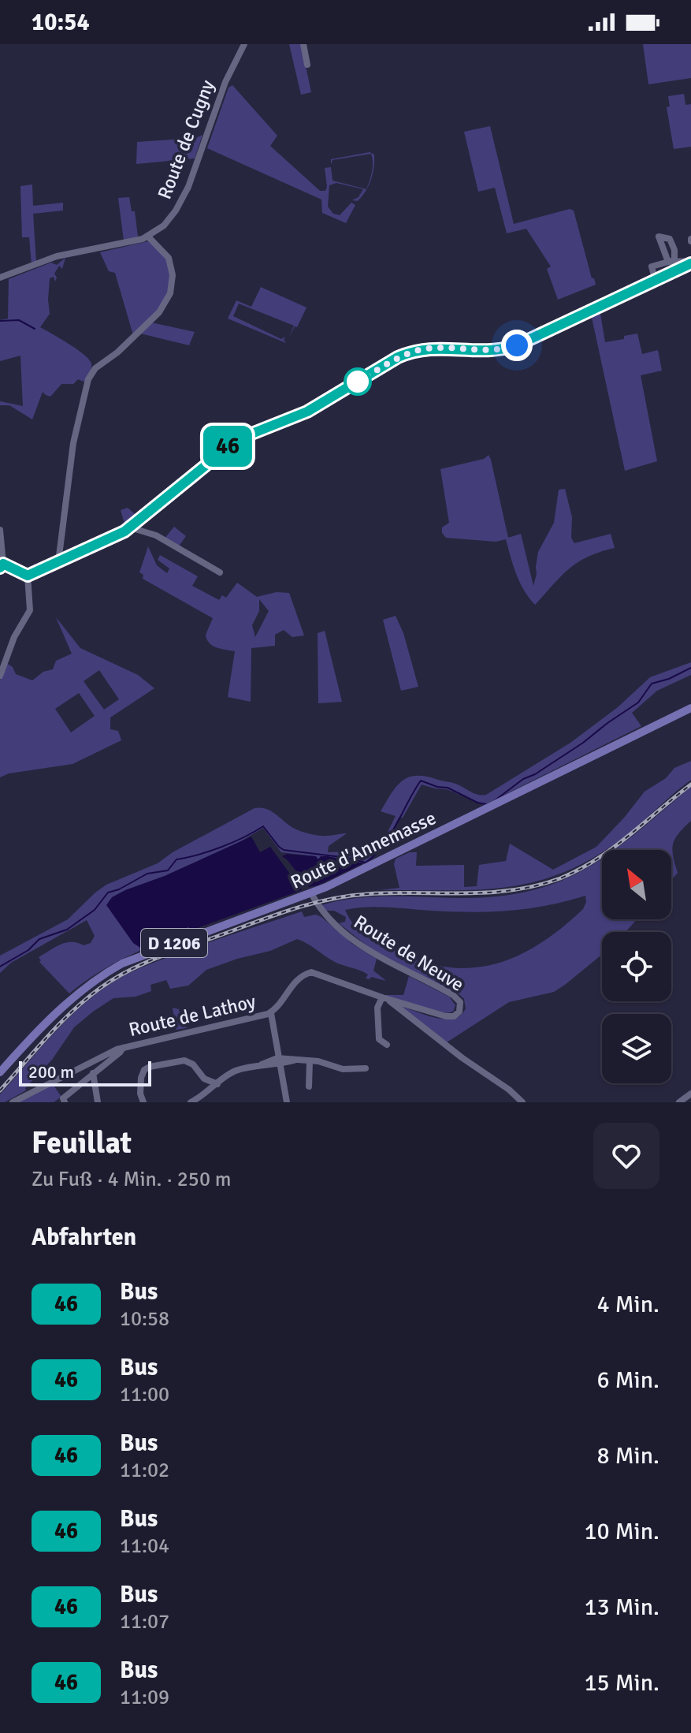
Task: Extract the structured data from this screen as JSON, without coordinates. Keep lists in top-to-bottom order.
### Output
{
  "streets": {
    "main road": ["Route d'Annemasse", "D 1206"],
    "street": ["Route de Cugny", "Route de Neuve", "Route de Lathoy"]
  },
  "crossings": [
    ["Route d'Annemasse", "Route de Neuve"],
    ["Route de Neuve", "Route de Lathoy"]
  ],
  "lines": ["bus line 46"],
  "scale_bar": "200 m",
  "north": "top left",
  "page": {
    "status": "10:54",
    "on_map": "46",
    "scale": "200 m",
    "heading": [
      ["Feuillat", "Zu Fuß · 4 Min. · 250 m"],
      "Abfahrten"
    ],
    "list": [
      {
        "mark": "46",
        "name": "Bus",
        "note": "10:58",
        "value": "4 Min."
      },
      {
        "mark": "46",
        "name": "Bus",
        "note": "11:00",
        "value": "6 Min."
      },
      {
        "mark": "46",
        "name": "Bus",
        "note": "11:02",
        "value": "8 Min."
      },
      {
        "mark": "46",
        "name": "Bus",
        "note": "11:04",
        "value": "10 Min."
      },
      {
        "mark": "46",
        "name": "Bus",
        "note": "11:07",
        "value": "13 Min."
      },
      {
        "mark": "46",
        "name": "Bus",
        "note": "11:09",
        "value": "15 Min."
      }
    ]
  }
}
